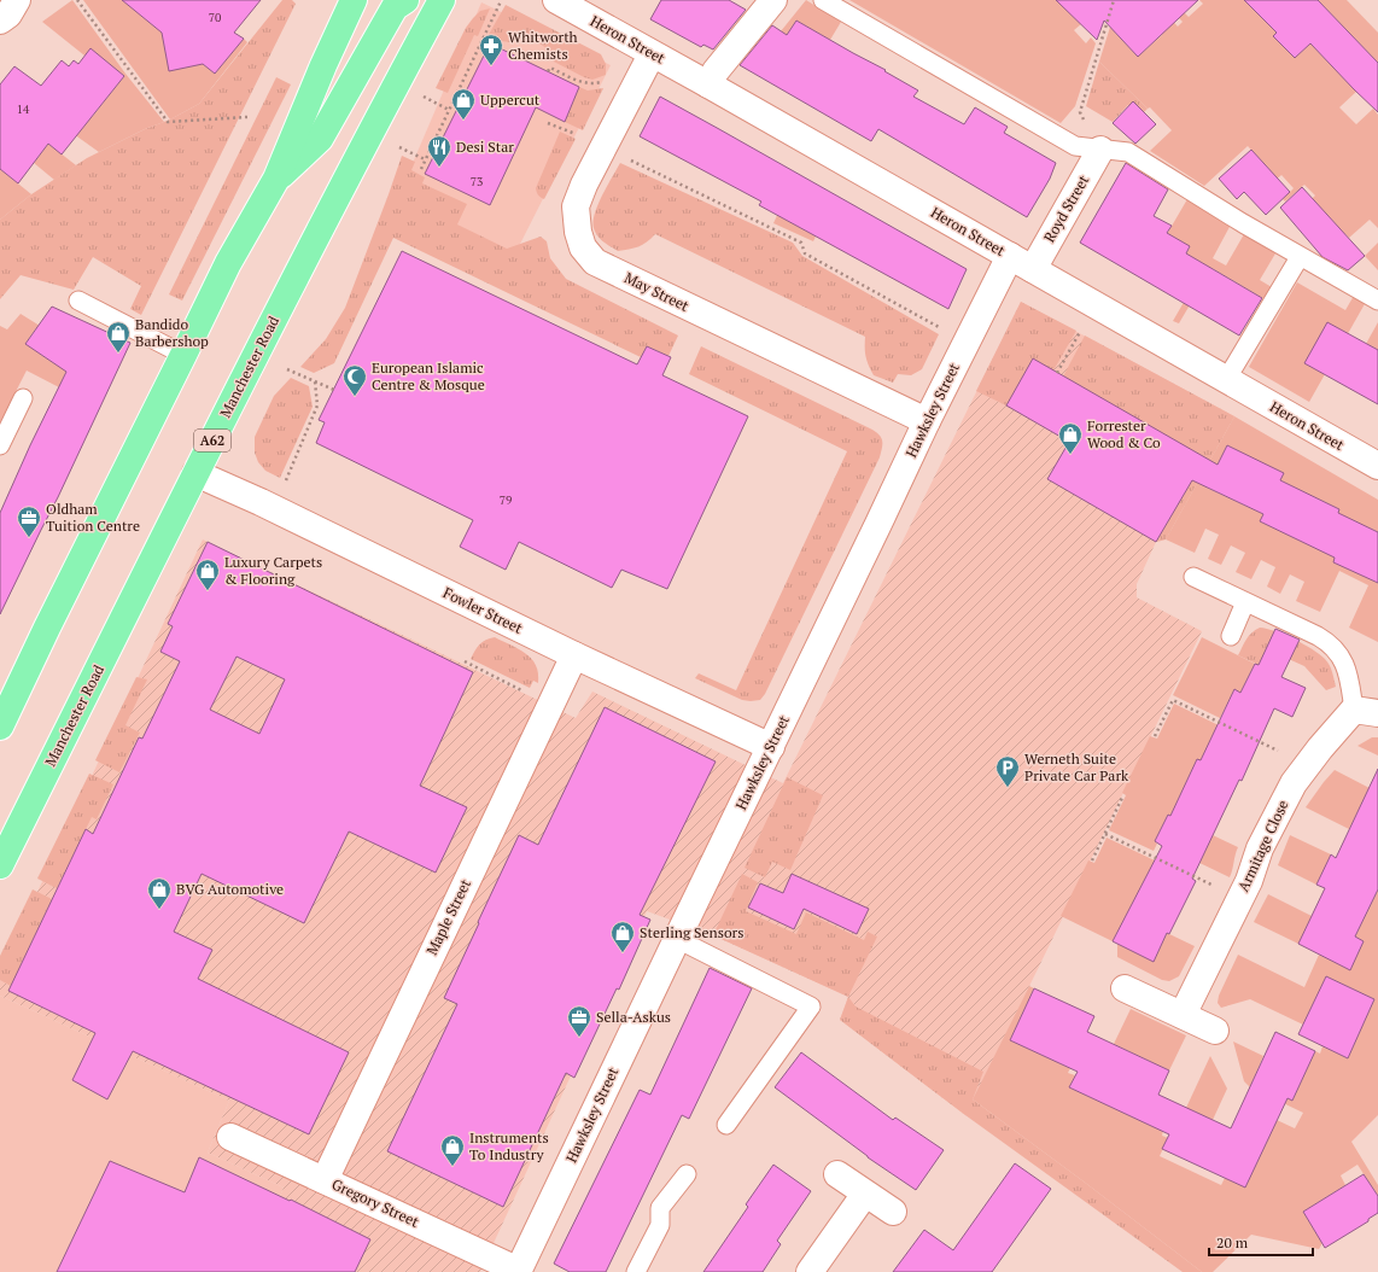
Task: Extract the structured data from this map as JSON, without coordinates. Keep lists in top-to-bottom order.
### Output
{
  "streets": {
    "highway": ["Manchester Road", "A62"],
    "street": [
      "Heron Street",
      "Royd Street",
      "May Street",
      "Hawksley Street",
      "Fowler Street",
      "Armitage Close",
      "Maple Street",
      "Gregory Street"
    ]
  },
  "crossings": [
    ["Heron Street", "Royd Street"],
    ["Heron Street", "May Street"],
    ["Heron Street", "Hawksley Street"],
    ["May Street", "Hawksley Street"],
    ["Manchester Road", "Fowler Street"],
    ["Hawksley Street", "Fowler Street"],
    ["Hawksley Street", "Gregory Street"],
    ["Fowler Street", "Maple Street"],
    ["Maple Street", "Gregory Street"]
  ],
  "places": {
    "pharmacy": ["Whitworth Chemists"],
    "shop": [
      "Uppercut",
      "Bandido Barbershop",
      "Forrester Wood & Co",
      "Luxury Carpets & Flooring",
      "BVG Automotive",
      "Sterling Sensors",
      "Instruments To Industry"
    ],
    "restaurant": ["Desi Star"],
    "mosque": ["European Islamic Centre & Mosque"],
    "office": ["Oldham Tuition Centre", "Sella-Askus"],
    "parking": ["Werneth Suite Private Car Park"]
  },
  "house_numbers": [
    "70",
    "14",
    "73",
    "79"
  ],
  "scale_bar": "20 m"
}
